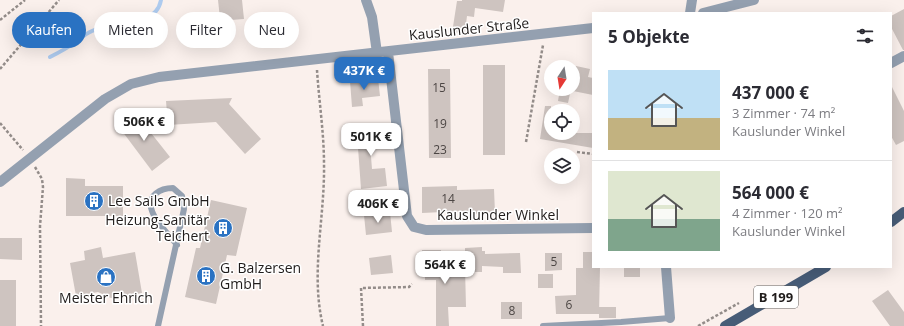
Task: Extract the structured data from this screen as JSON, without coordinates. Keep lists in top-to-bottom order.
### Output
{
  "streets": {
    "main road": ["B 199"],
    "street": ["Kauslunder Straße", "Kauslunder Winkel"]
  },
  "crossings": [
    ["Kauslunder Straße", "Kauslunder Winkel"]
  ],
  "places": {
    "building": ["Lee Sails GmbH", "Heizung-Sanitär Teichert", "G. Balzersen GmbH"],
    "shop": ["Meister Ehrich"]
  },
  "house_numbers": [
    "15",
    "19",
    "23",
    "14",
    "5",
    "6",
    "8"
  ],
  "north": "bottom",
  "page": {
    "chip": [
      "Kaufen",
      "Mieten",
      "Filter",
      "Neu"
    ],
    "heading": "5 Objekte",
    "price": [
      "437K €",
      "506K €",
      "501K €",
      "406K €",
      "564K €"
    ],
    "list": [
      {
        "name": "437 000 €",
        "note": "3 Zimmer · 74 m² · Kauslunder Winkel"
      },
      {
        "name": "564 000 €",
        "note": "4 Zimmer · 120 m² · Kauslunder Winkel"
      }
    ]
  }
}
